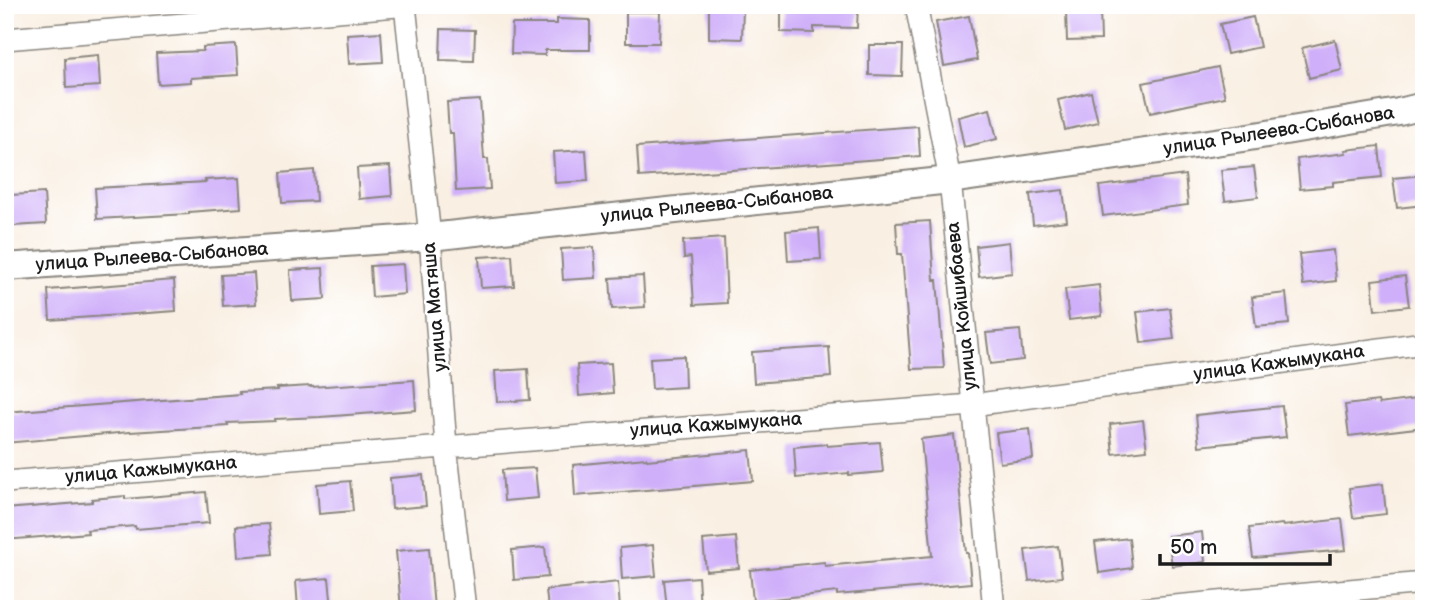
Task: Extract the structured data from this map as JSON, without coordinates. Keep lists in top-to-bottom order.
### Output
{
  "streets": {
    "street": [
      "улица Рылеева-Сыбанова",
      "улица Койшибаева",
      "улица Матяша",
      "улица Кажымукана"
    ]
  },
  "crossings": [
    ["улица Рылеева-Сыбанова", "улица Койшибаева"],
    ["улица Рылеева-Сыбанова", "улица Матяша"],
    ["улица Койшибаева", "улица Кажымукана"],
    ["улица Матяша", "улица Кажымукана"]
  ],
  "scale_bar": "50 m"
}
